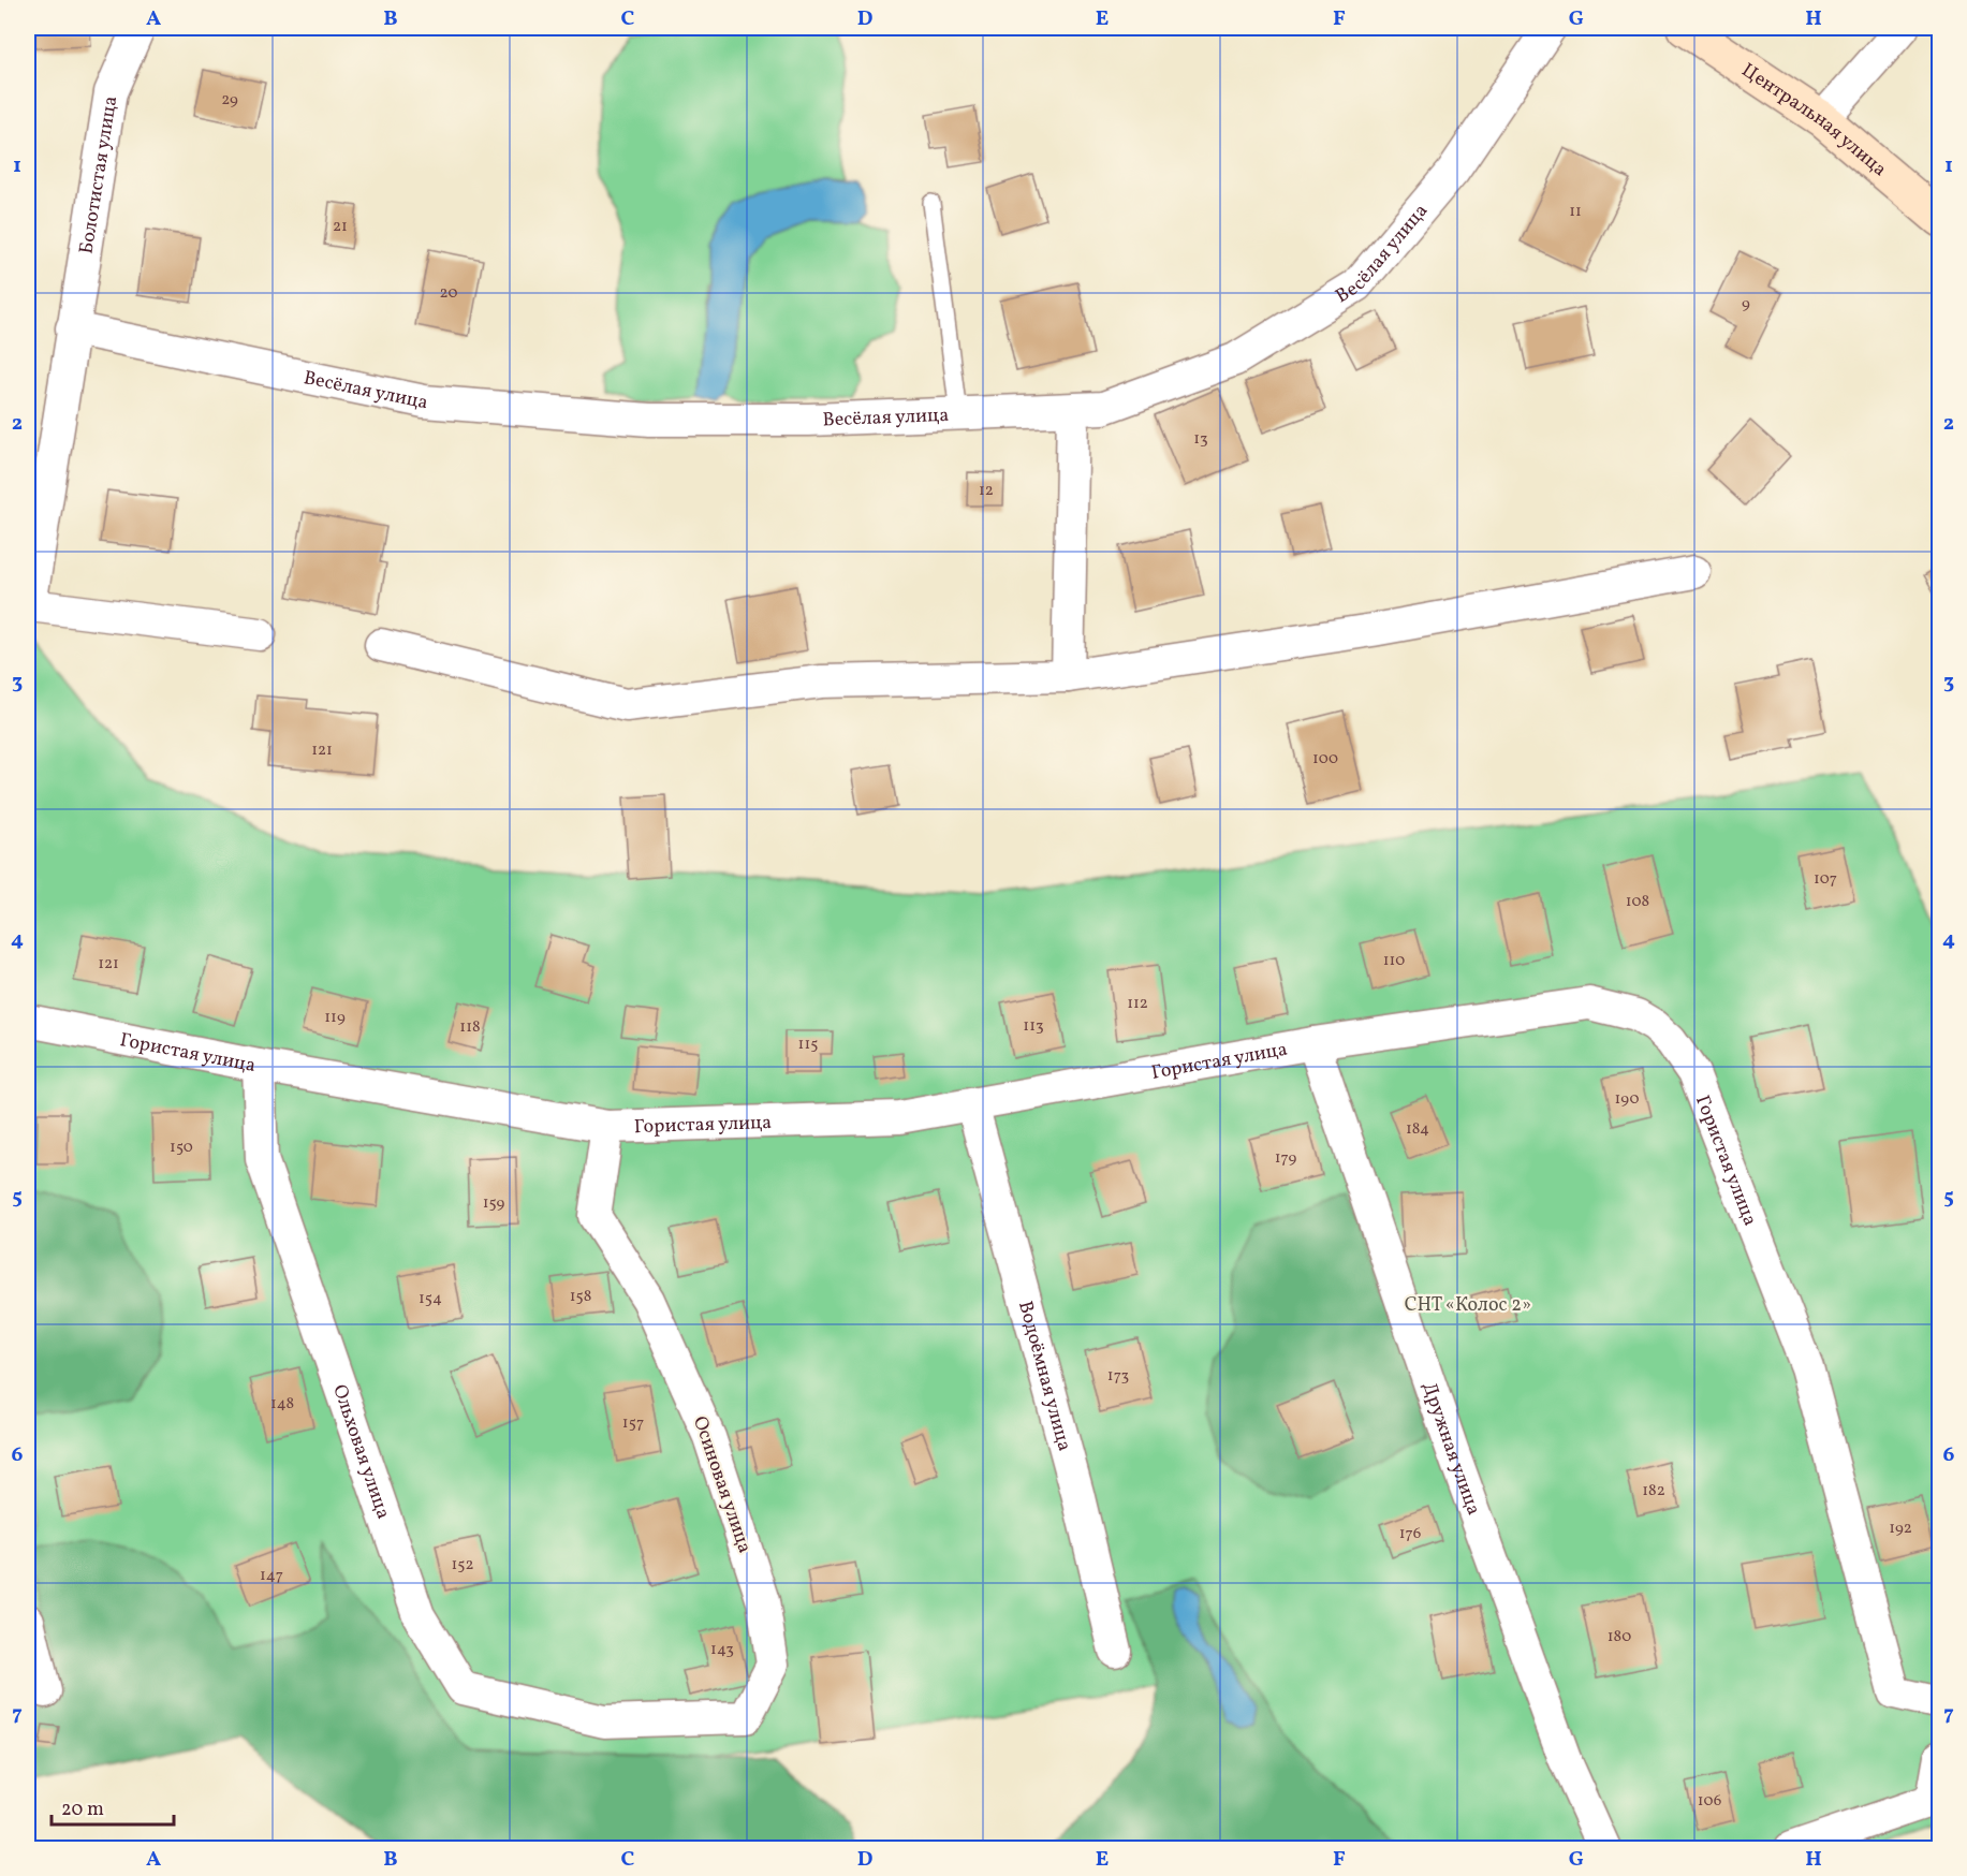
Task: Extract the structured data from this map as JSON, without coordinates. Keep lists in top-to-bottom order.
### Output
{
  "streets": {
    "street": [
      "Центральная улица",
      "Болотистая улица",
      "Весёлая улица",
      "Гористая улица",
      "Водоёмная улица",
      "Дружная улица",
      "Ольховая улица",
      "Осиновая улица"
    ]
  },
  "crossings": [
    ["Болотистая улица", "Весёлая улица"],
    ["Гористая улица", "Водоёмная улица"],
    ["Гористая улица", "Дружная улица"],
    ["Гористая улица", "Ольховая улица"],
    ["Гористая улица", "Осиновая улица"],
    ["Ольховая улица", "Осиновая улица"]
  ],
  "parks": ["СНТ «Колос 2»"],
  "house_numbers": [
    "29",
    "11",
    "21",
    "20",
    "9",
    "13",
    "12",
    "121",
    "100",
    "107",
    "108",
    "110",
    "121",
    "112",
    "119",
    "113",
    "118",
    "115",
    "190",
    "184",
    "150",
    "179",
    "159",
    "158",
    "154",
    "173",
    "148",
    "157",
    "182",
    "192",
    "176",
    "152",
    "147",
    "180",
    "143",
    "106"
  ],
  "scale_bar": "20 m",
  "grid": {
    "columns": [
      "A",
      "B",
      "C",
      "D",
      "E",
      "F",
      "G",
      "H"
    ],
    "rows": [
      "1",
      "2",
      "3",
      "4",
      "5",
      "6",
      "7"
    ]
  }
}
